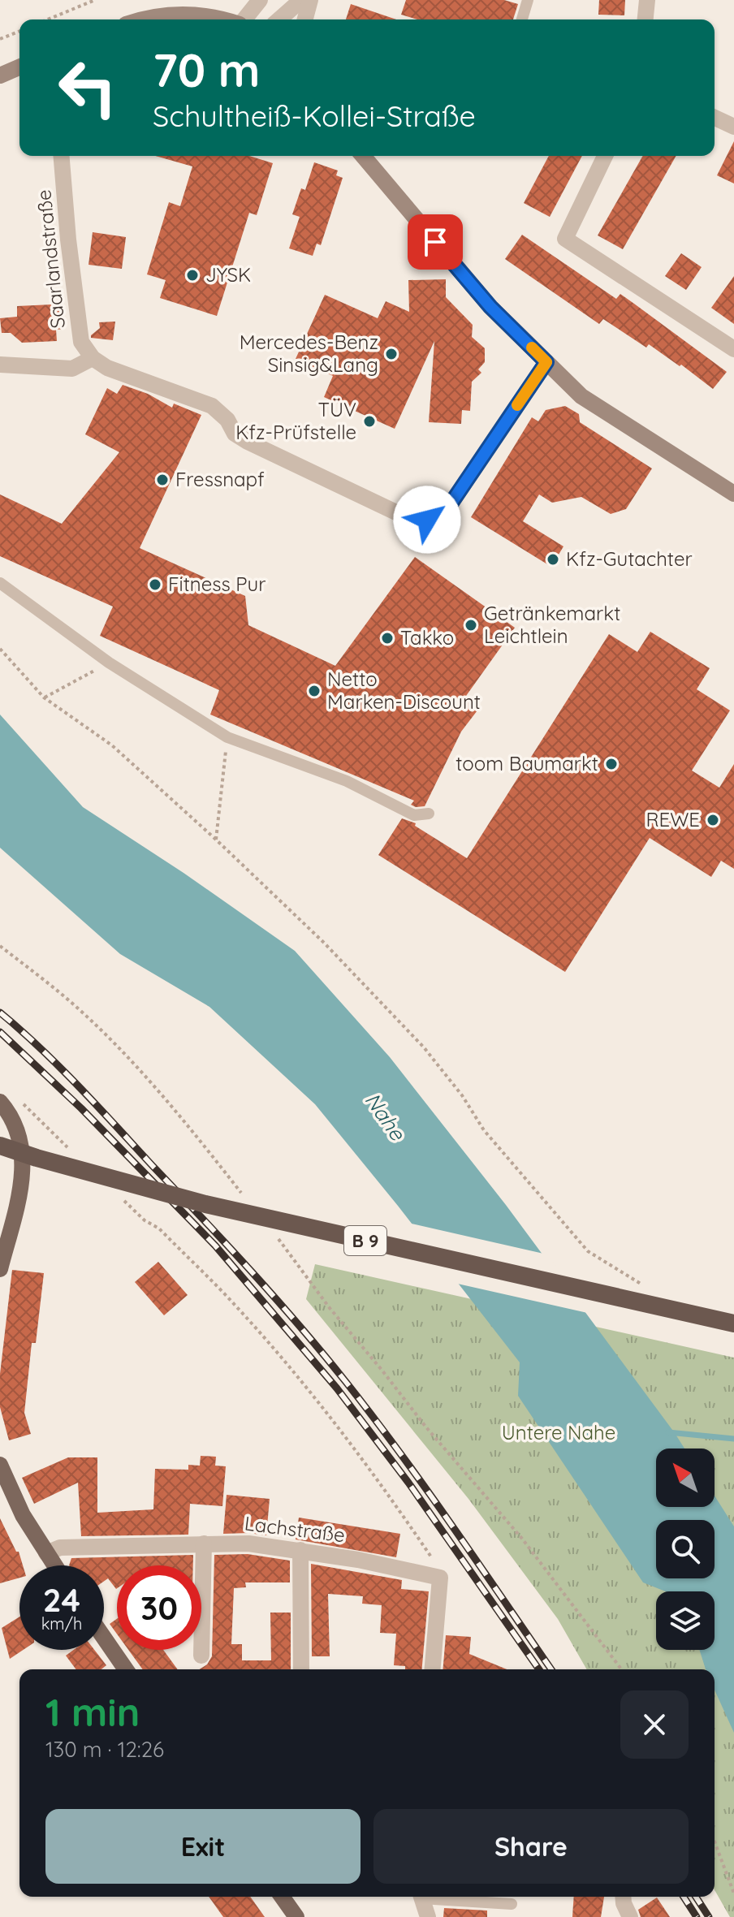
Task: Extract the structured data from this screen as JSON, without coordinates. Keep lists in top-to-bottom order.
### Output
{
  "streets": {
    "highway": ["B 9"],
    "street": ["Saarlandstraße", "Lachstraße"]
  },
  "water": ["Nahe"],
  "parks": ["Untere Nahe"],
  "places": [
    "JYSK",
    "Mercedes-Benz Sinsig&Lang",
    "TÜV Kfz-Prüfstelle",
    "Fressnapf",
    "Kfz-Gutachter",
    "Fitness Pur",
    "Getränkemarkt Leichtlein",
    "Takko",
    "Netto Marken-Discount",
    "toom Baumarkt",
    "REWE"
  ],
  "north": "top left",
  "page": {
    "turn": ["70 m", "Schultheiß-Kollei-Straße"],
    "speed": "24 km/h",
    "limit": "30",
    "heading": ["1 min", "130 m · 12:26"],
    "buttons": ["Exit", "Share"]
  }
}
